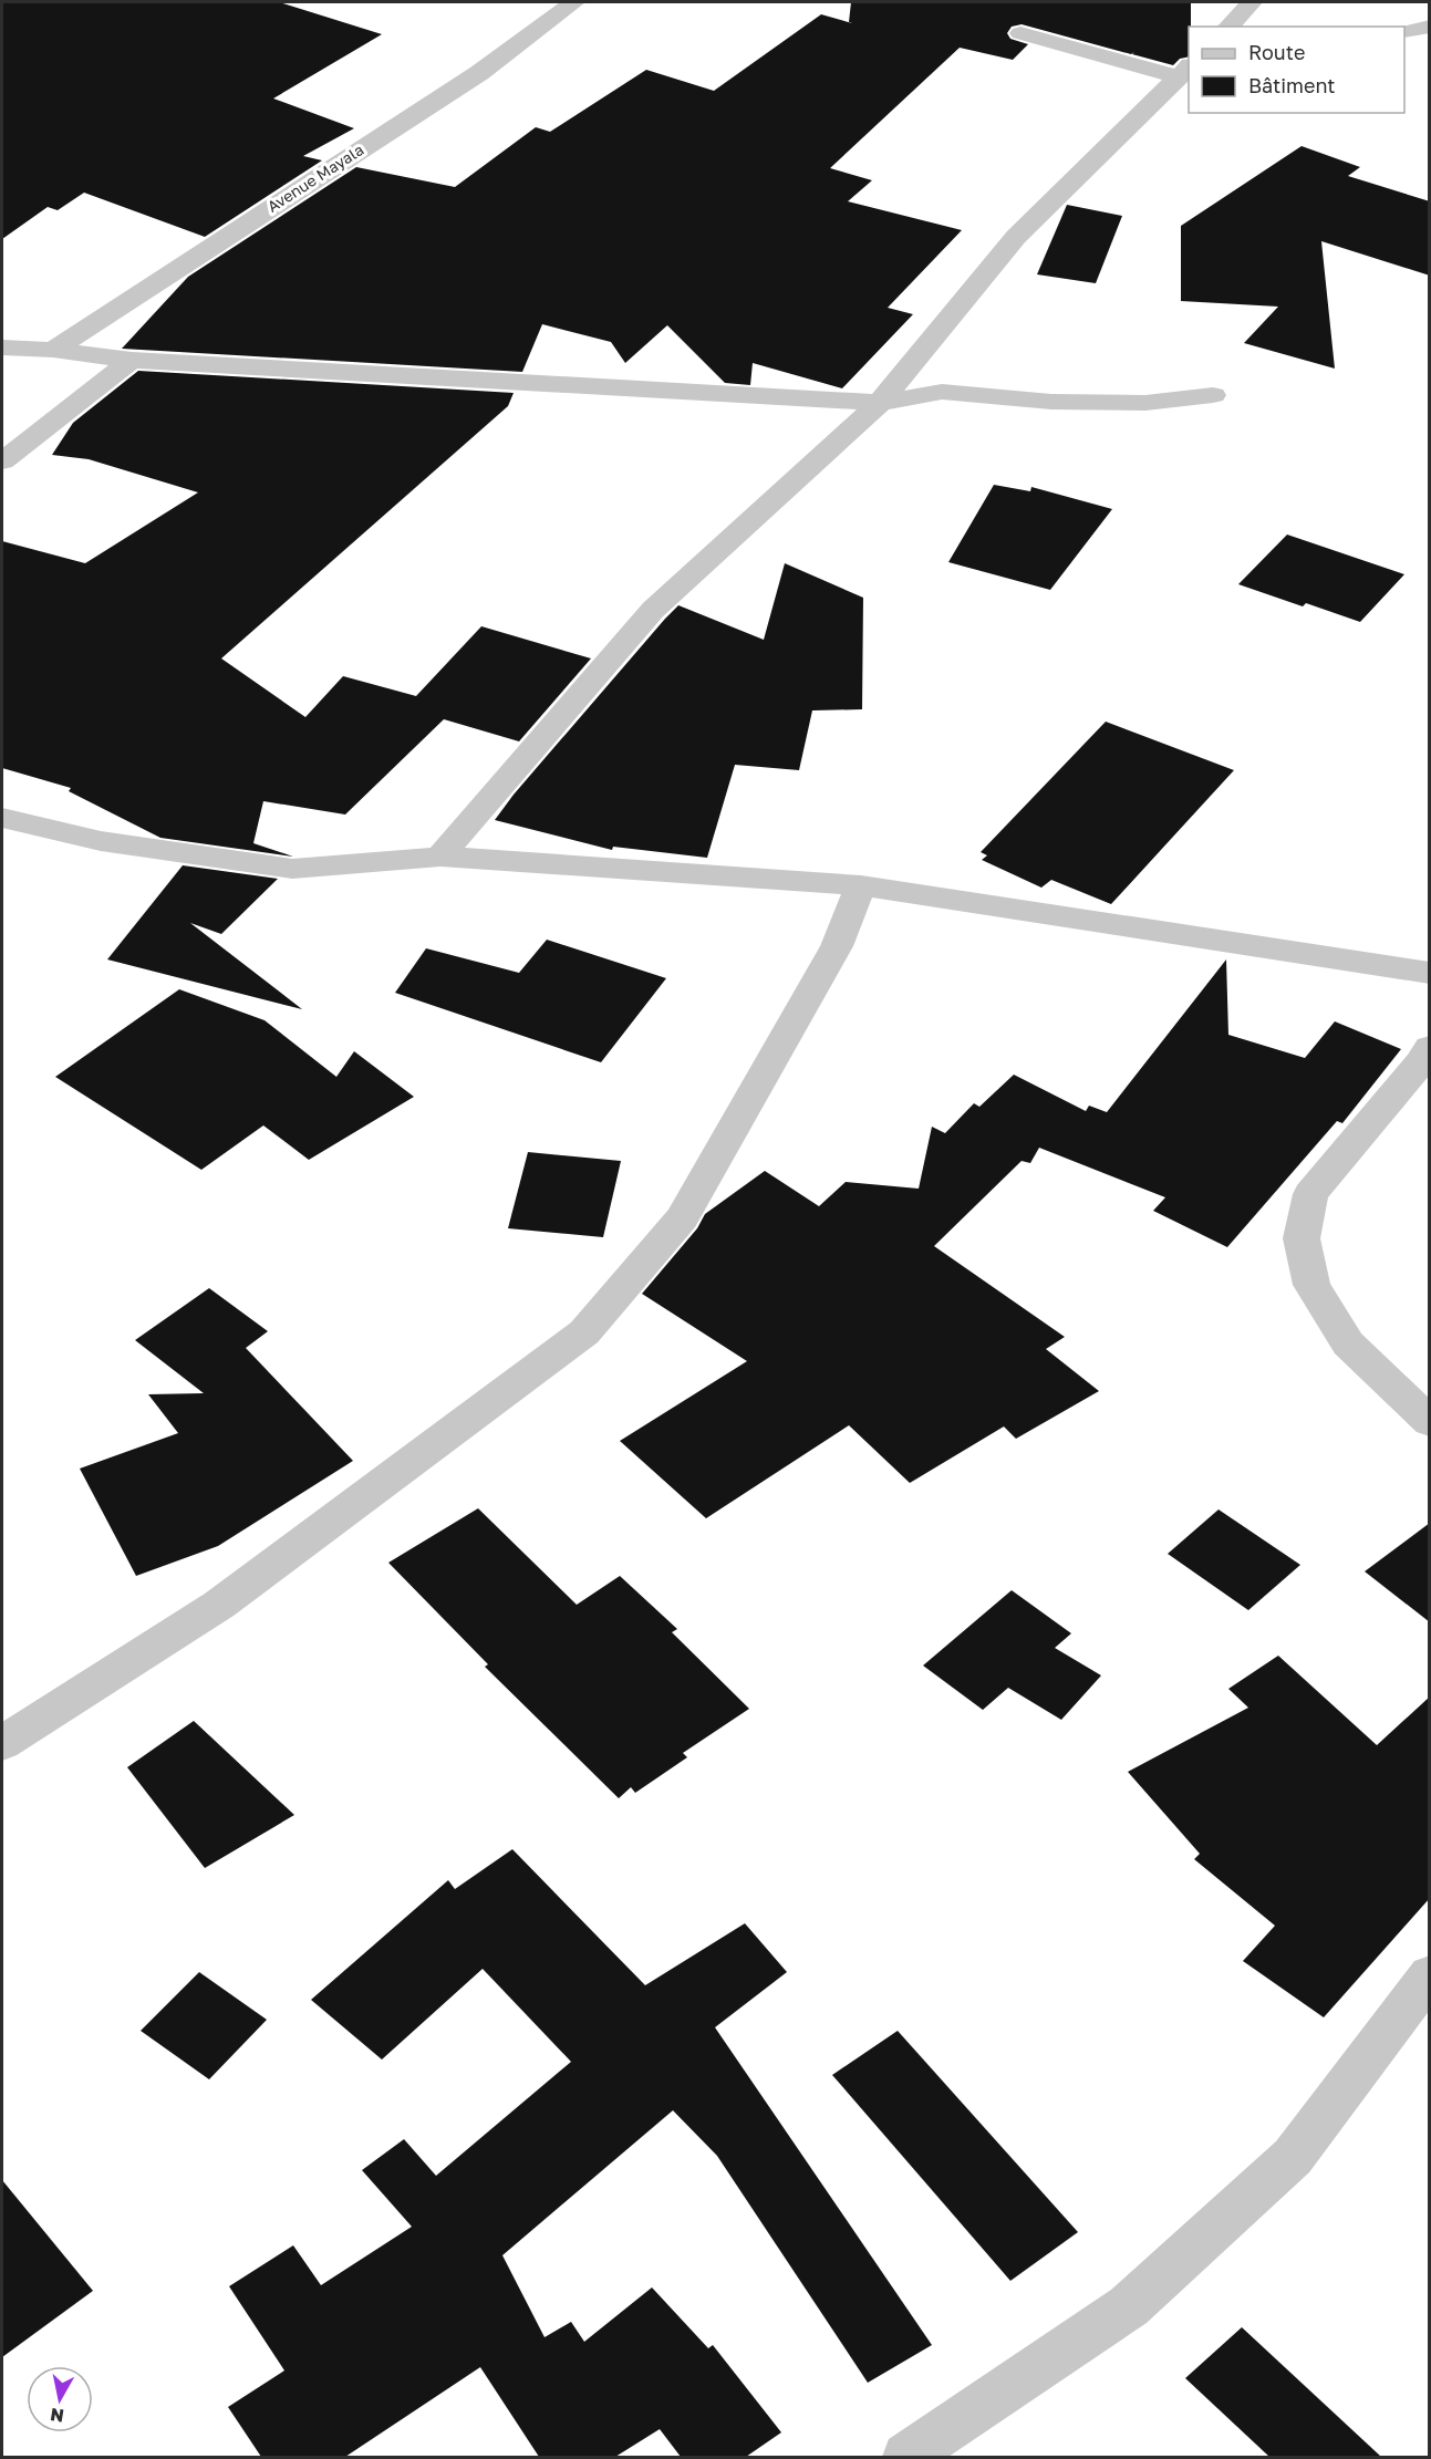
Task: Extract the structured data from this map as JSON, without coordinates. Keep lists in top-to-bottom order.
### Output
{
  "streets": {
    "street": ["Avenue Mayala"]
  },
  "legend": ["Route", "Bâtiment"],
  "north": "bottom"
}
